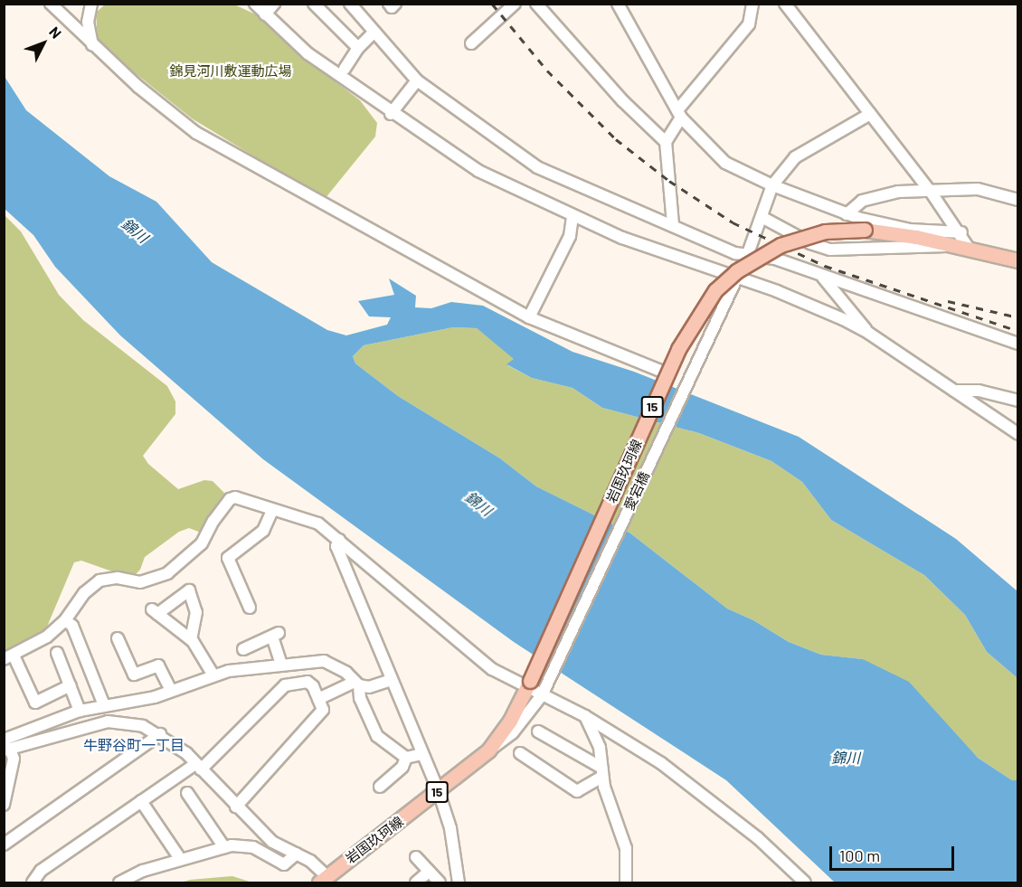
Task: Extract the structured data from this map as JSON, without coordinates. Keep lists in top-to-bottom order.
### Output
{
  "streets": {
    "main road": ["15", "岩国玖珂線"],
    "street": ["愛宕橋"]
  },
  "crossings": [
    ["岩国玖珂線", "愛宕橋"]
  ],
  "districts": ["牛野谷町一丁目"],
  "water": ["錦川"],
  "parks": ["錦見河川敷運動広場"],
  "scale_bar": "100 m",
  "north": "top right"
}
